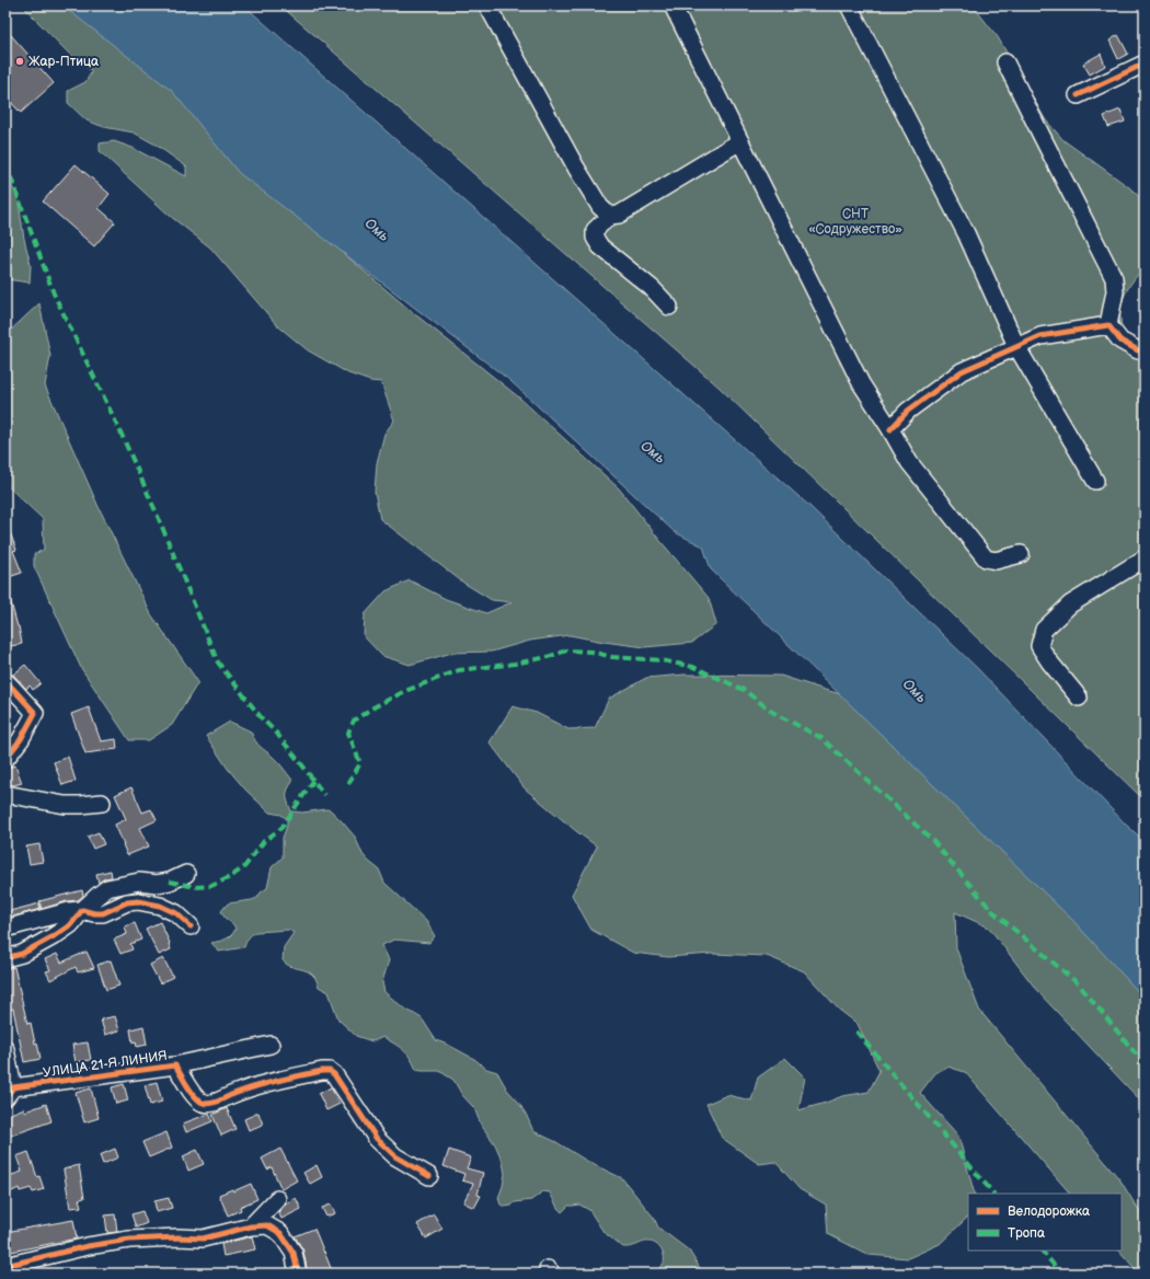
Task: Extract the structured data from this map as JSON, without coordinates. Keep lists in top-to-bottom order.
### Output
{
  "streets": {
    "street": ["УЛИЦА 21-Я ЛИНИЯ"]
  },
  "water": ["Омь"],
  "parks": ["СНТ «Содружество»"],
  "places": ["Жар-Птица"],
  "legend": ["Велодорожка", "Тропа"]
}
